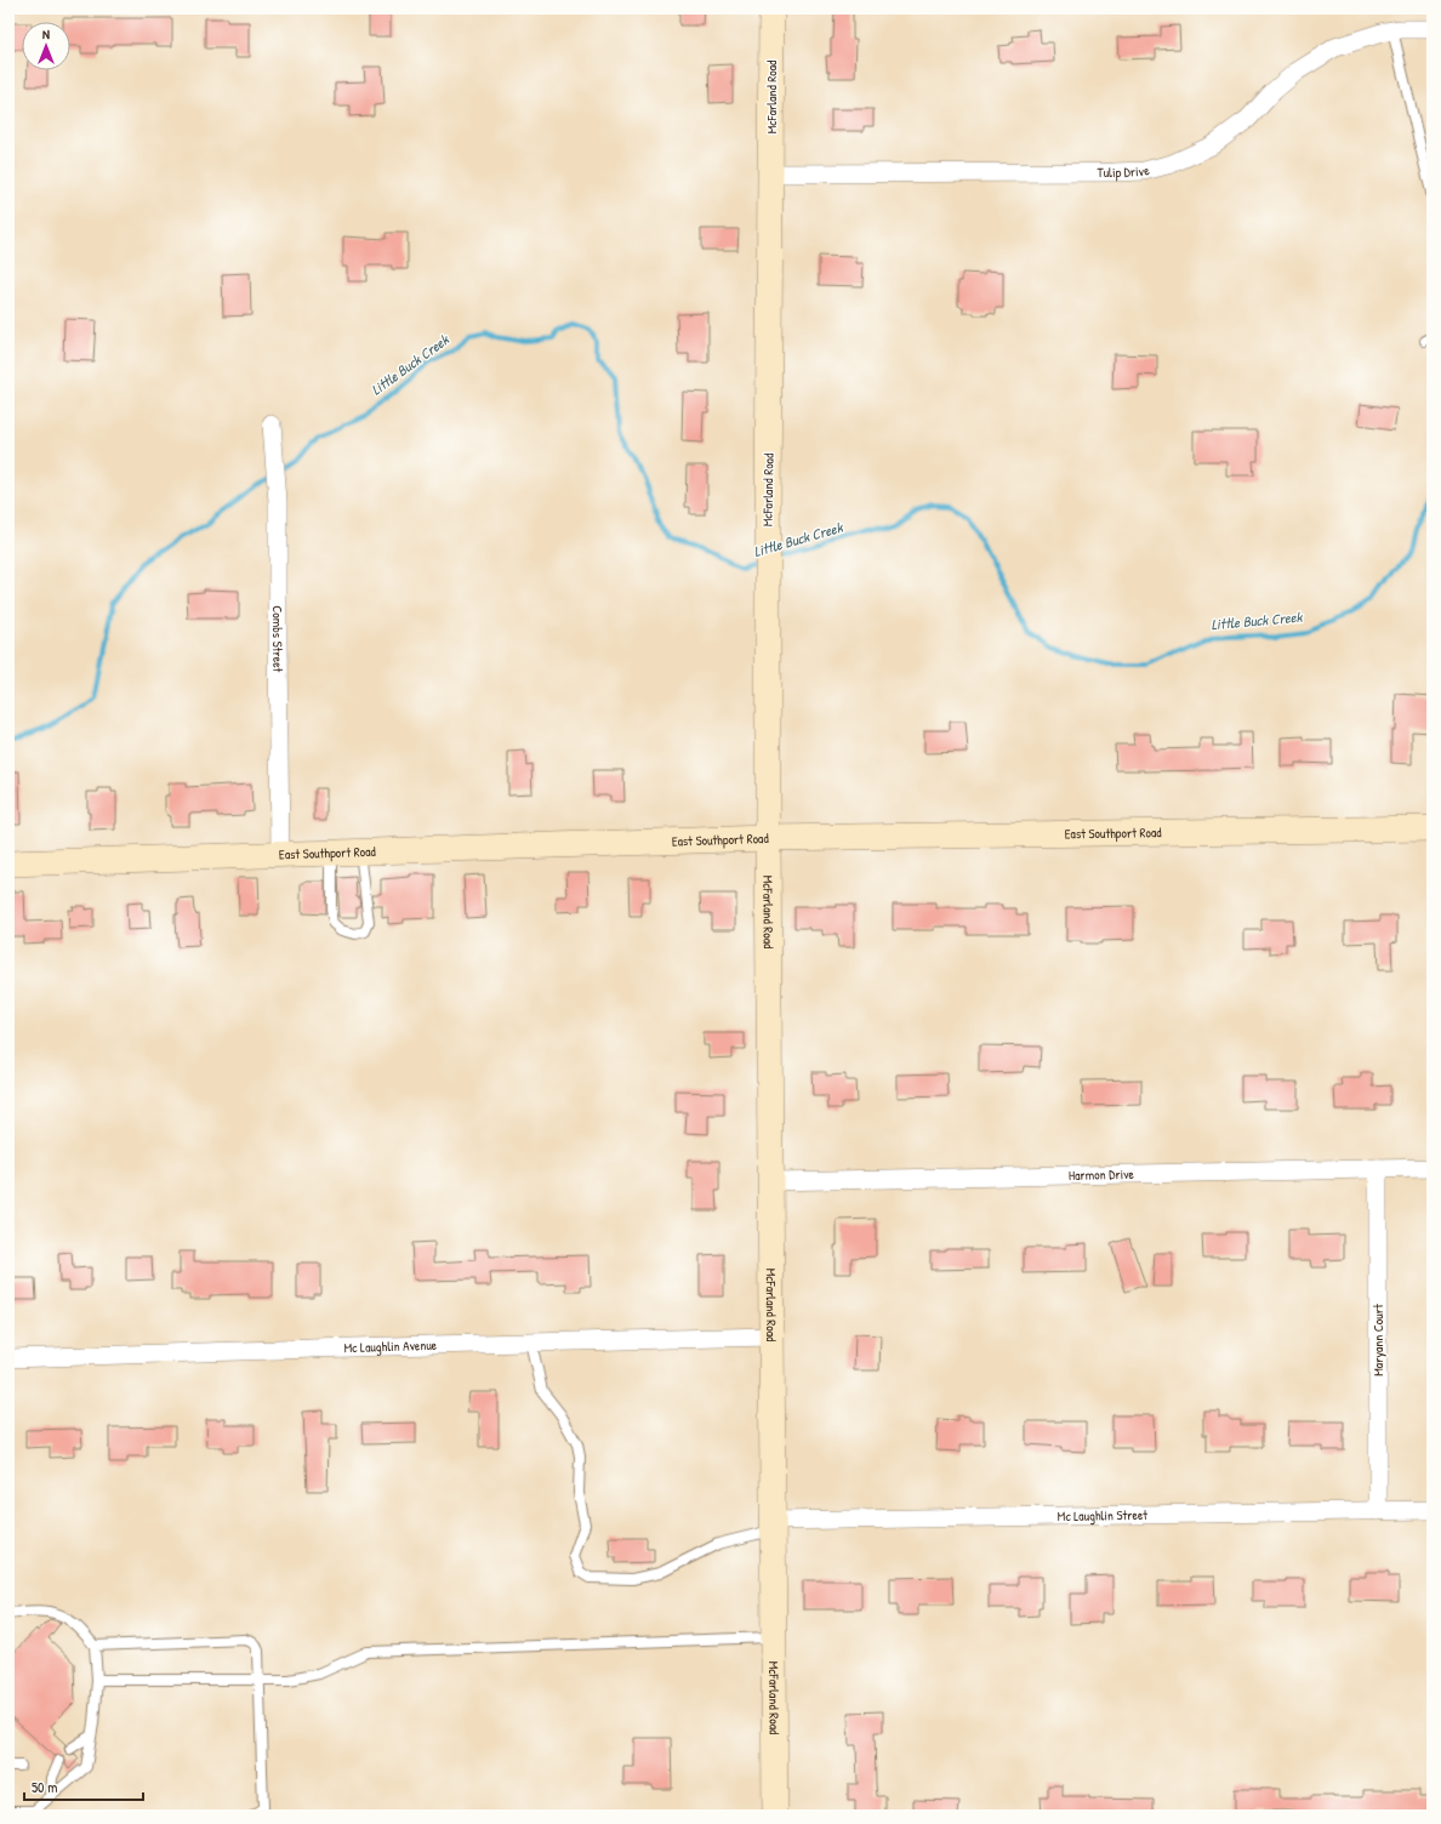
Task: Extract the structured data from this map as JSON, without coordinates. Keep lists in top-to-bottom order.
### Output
{
  "streets": {
    "street": [
      "McFarland Road",
      "Tulip Drive",
      "Combs Street",
      "East Southport Road",
      "Harmon Drive",
      "Maryann Court",
      "Mc Laughlin Avenue",
      "Mc Laughlin Street"
    ]
  },
  "crossings": [
    ["McFarland Road", "Tulip Drive"],
    ["McFarland Road", "East Southport Road"],
    ["McFarland Road", "Harmon Drive"],
    ["McFarland Road", "Mc Laughlin Avenue"],
    ["McFarland Road", "Mc Laughlin Street"],
    ["Combs Street", "East Southport Road"],
    ["Harmon Drive", "Maryann Court"],
    ["Maryann Court", "Mc Laughlin Street"]
  ],
  "water": ["Little Buck Creek"],
  "scale_bar": "50 m",
  "north": "top"
}
